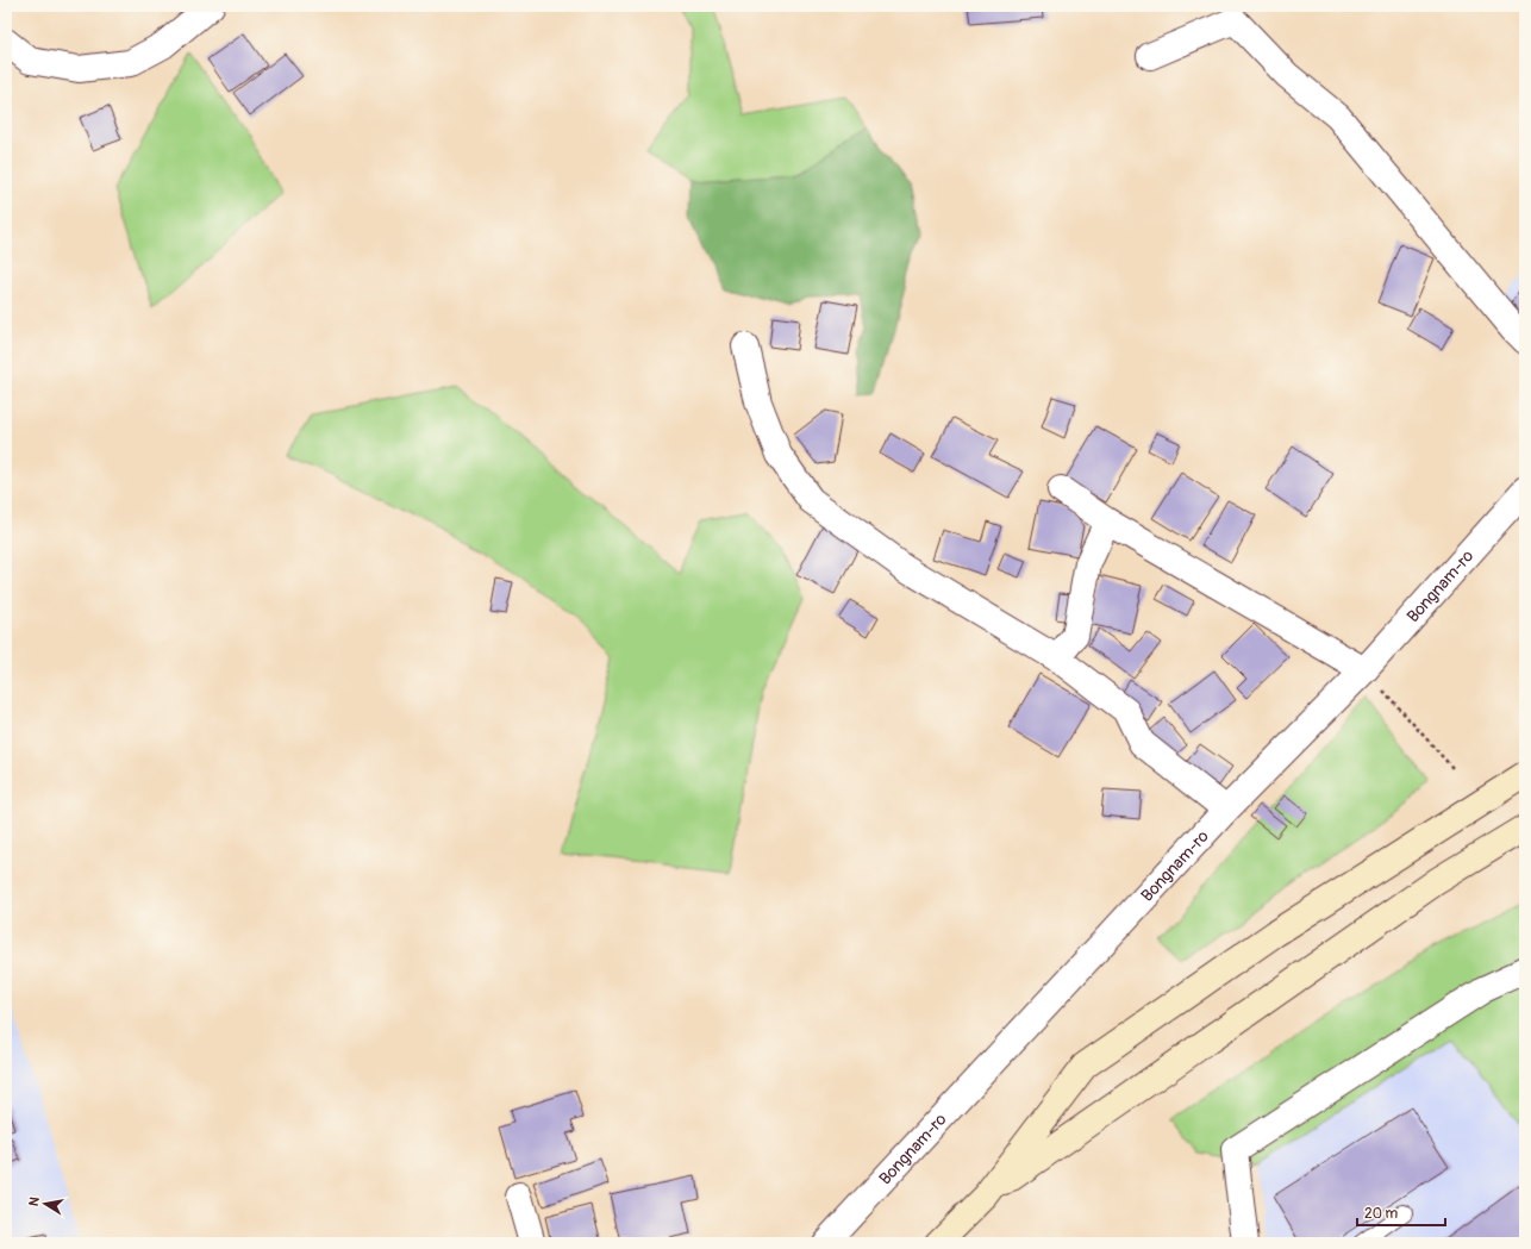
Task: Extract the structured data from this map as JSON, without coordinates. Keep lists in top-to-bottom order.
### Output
{
  "streets": {
    "street": ["Bongnam-ro"]
  },
  "scale_bar": "20 m",
  "north": "left"
}
